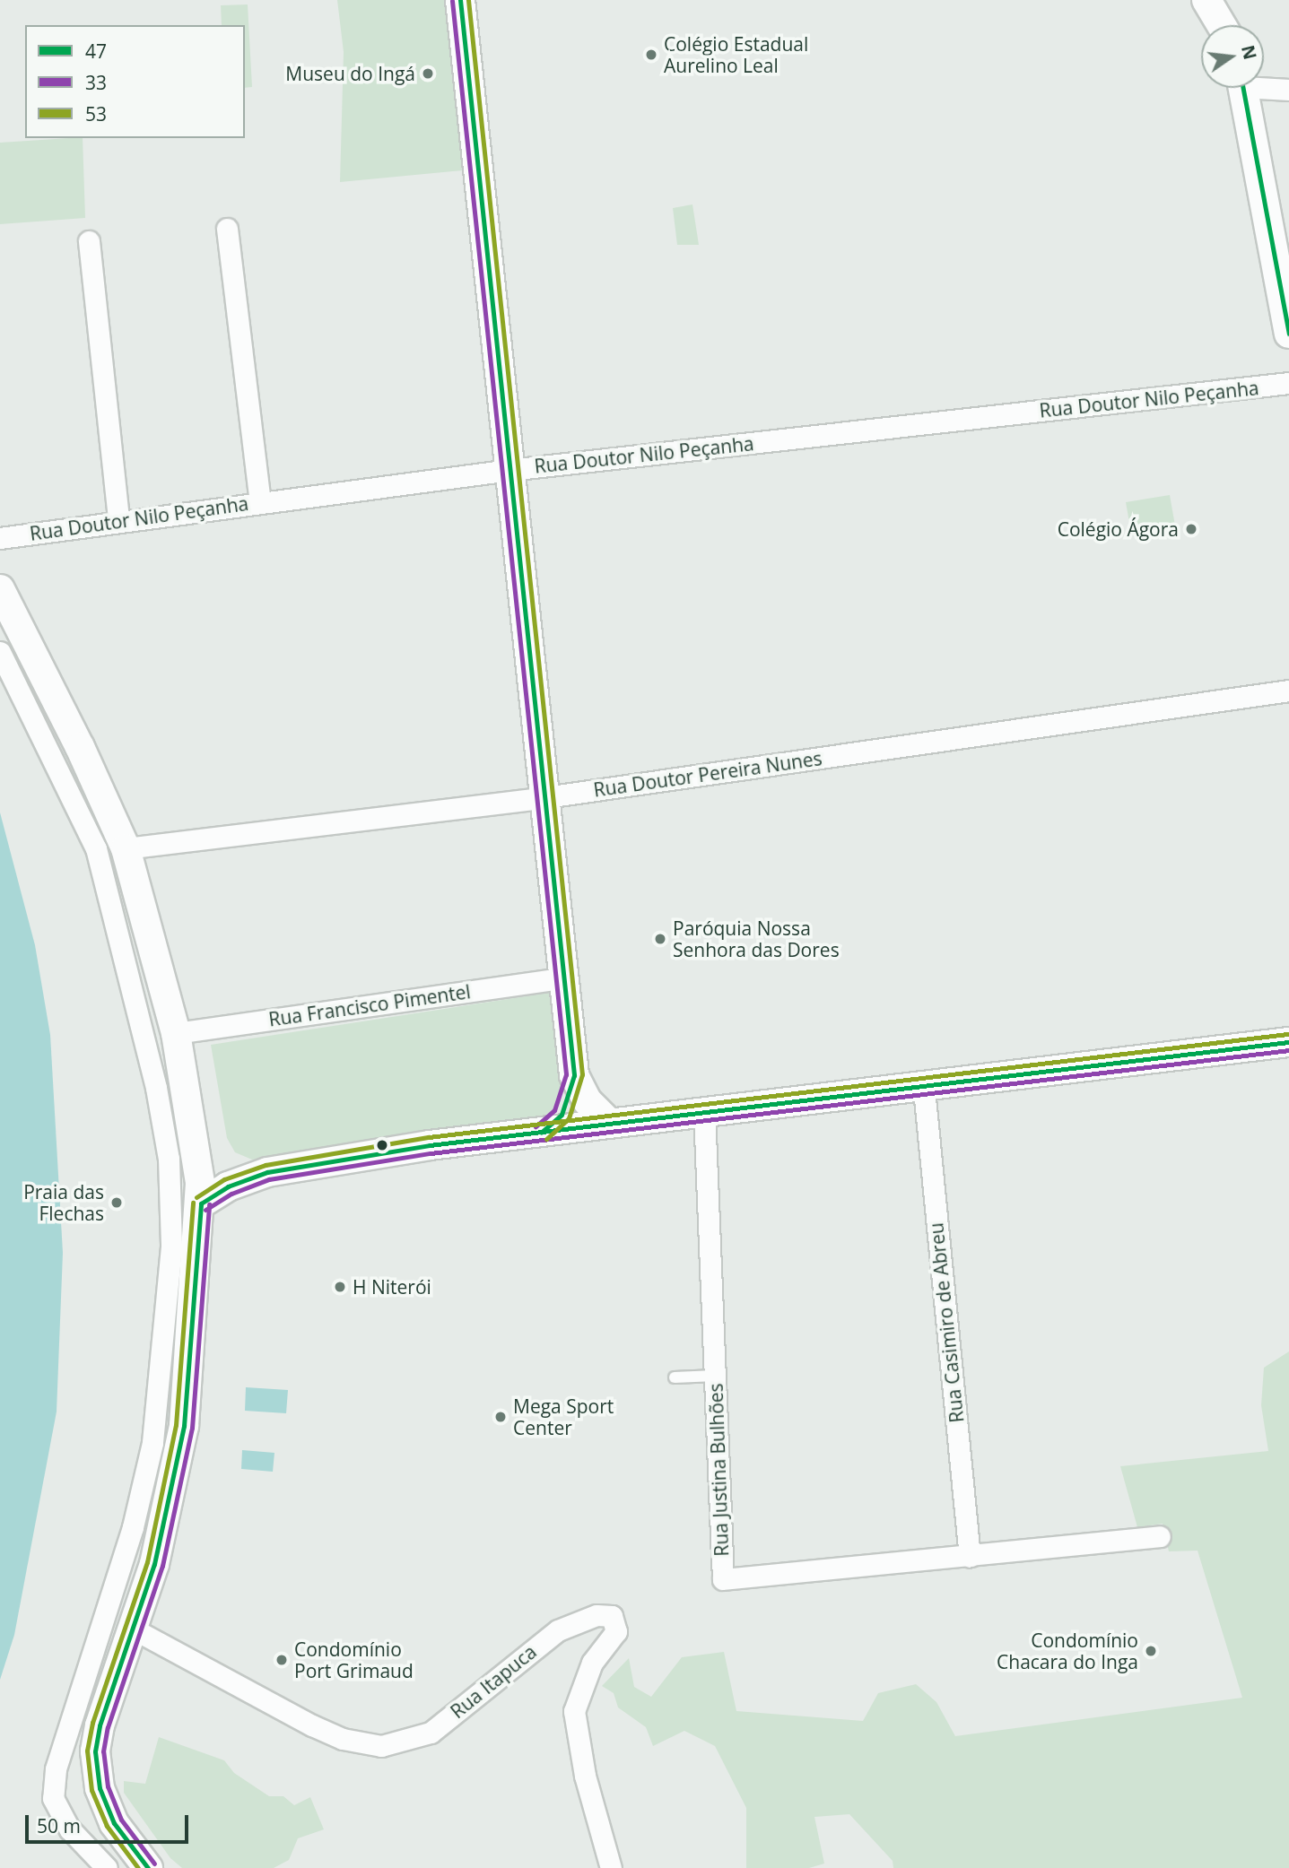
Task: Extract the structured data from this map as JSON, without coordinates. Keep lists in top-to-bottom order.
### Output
{
  "streets": {
    "street": [
      "Rua Doutor Nilo Peçanha",
      "Rua Doutor Pereira Nunes",
      "Rua Francisco Pimentel",
      "Rua Casimiro de Abreu",
      "Rua Justina Bulhões",
      "Rua Itapuca"
    ]
  },
  "crossings": [
    ["Rua Casimiro de Abreu", "Rua Justina Bulhões"]
  ],
  "places": [
    "Colégio Estadual Aurelino Leal",
    "Museu do Ingá",
    "Colégio Ágora",
    "Paróquia Nossa Senhora das Dores",
    "Praia das Flechas",
    "H Niterói",
    "Mega Sport Center",
    "Condomínio Chacara do Inga",
    "Condomínio Port Grimaud"
  ],
  "lines": ["transit line 47", "transit line 53", "transit line 33"],
  "legend": ["47", "33", "53"],
  "scale_bar": "50 m",
  "north": "right"
}
